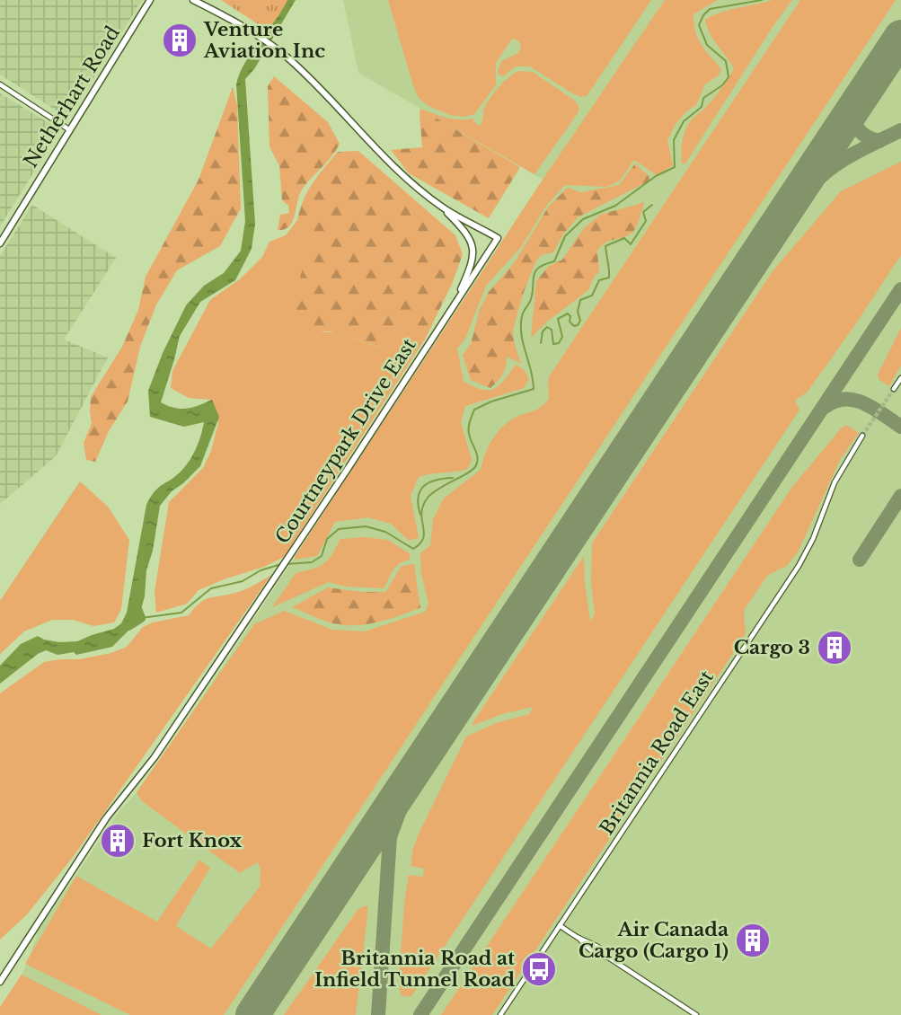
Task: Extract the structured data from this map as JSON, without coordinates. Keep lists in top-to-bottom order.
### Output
{
  "streets": {
    "street": ["Netherhart Road", "Courtneypark Drive East", "Britannia Road East"]
  },
  "places": {
    "building": [
      "Venture Aviation Inc",
      "Cargo 3",
      "Fort Knox",
      "Air Canada Cargo (Cargo 1)"
    ],
    "bus stop": ["Britannia Road at Infield Tunnel Road"]
  }
}
